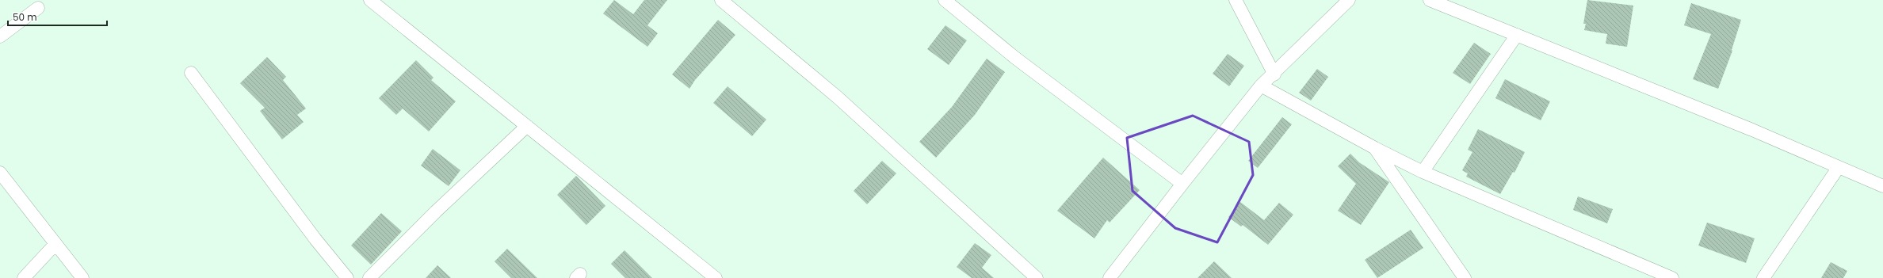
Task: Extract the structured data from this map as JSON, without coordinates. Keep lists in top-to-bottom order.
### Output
{
  "scale_bar": "50 m"
}
